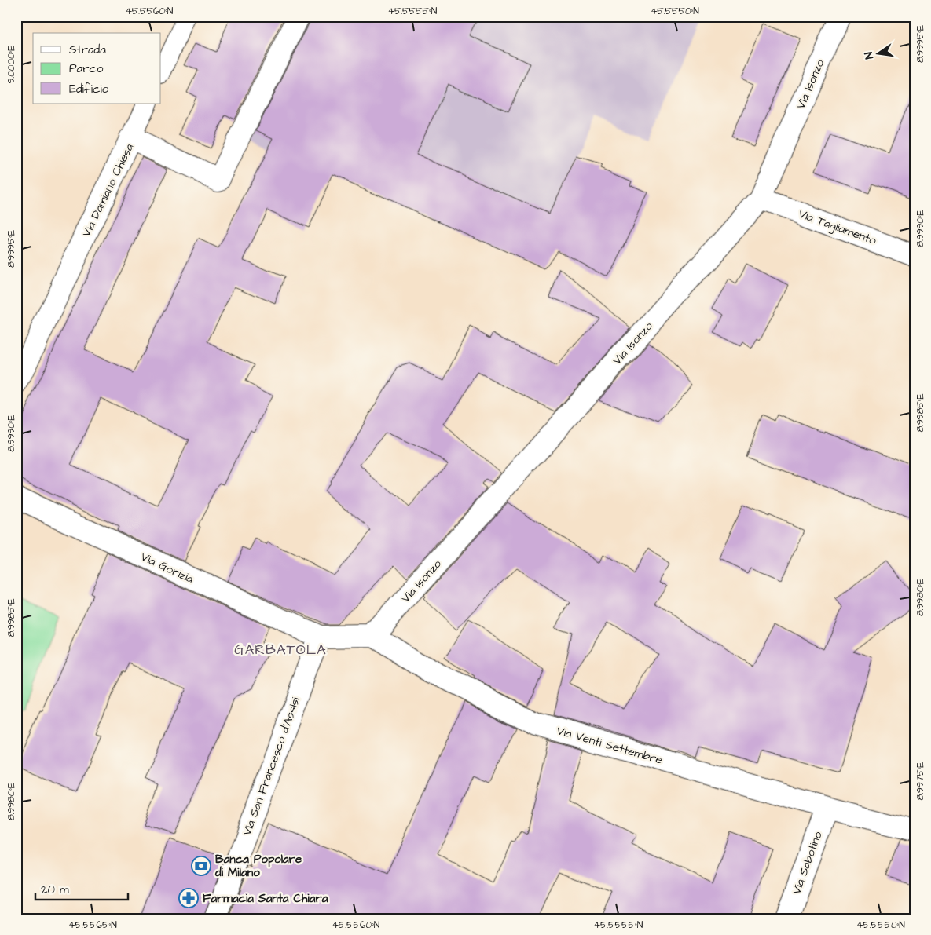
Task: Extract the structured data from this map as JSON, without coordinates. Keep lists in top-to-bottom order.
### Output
{
  "streets": {
    "street": [
      "Via Isonzo",
      "Via Damiano Chiesa",
      "Via Tagliamento",
      "Via Gorizia",
      "Via Venti Settembre",
      "Via San Francesco d'Assisi",
      "Via Sabotino"
    ]
  },
  "crossings": [
    ["Via Isonzo", "Via Tagliamento"],
    ["Via Isonzo", "Via Venti Settembre"],
    ["Via Gorizia", "Via San Francesco d'Assisi"],
    ["Via Venti Settembre", "Via Sabotino"]
  ],
  "districts": ["GARBATOLA"],
  "places": {
    "bank": ["Banca Popolare di Milano"],
    "pharmacy": ["Farmacia Santa Chiara"]
  },
  "legend": ["Strada", "Parco", "Edificio"],
  "scale_bar": "20 m",
  "north": "left",
  "coordinates": [
    "45.5560°N",
    "45.5555°N",
    "45.5550°N",
    "8.9995°E",
    "9.0000°E",
    "8.9990°E",
    "8.9985°E",
    "8.9980°E",
    "8.9975°E",
    "45.5565°N"
  ]
}
